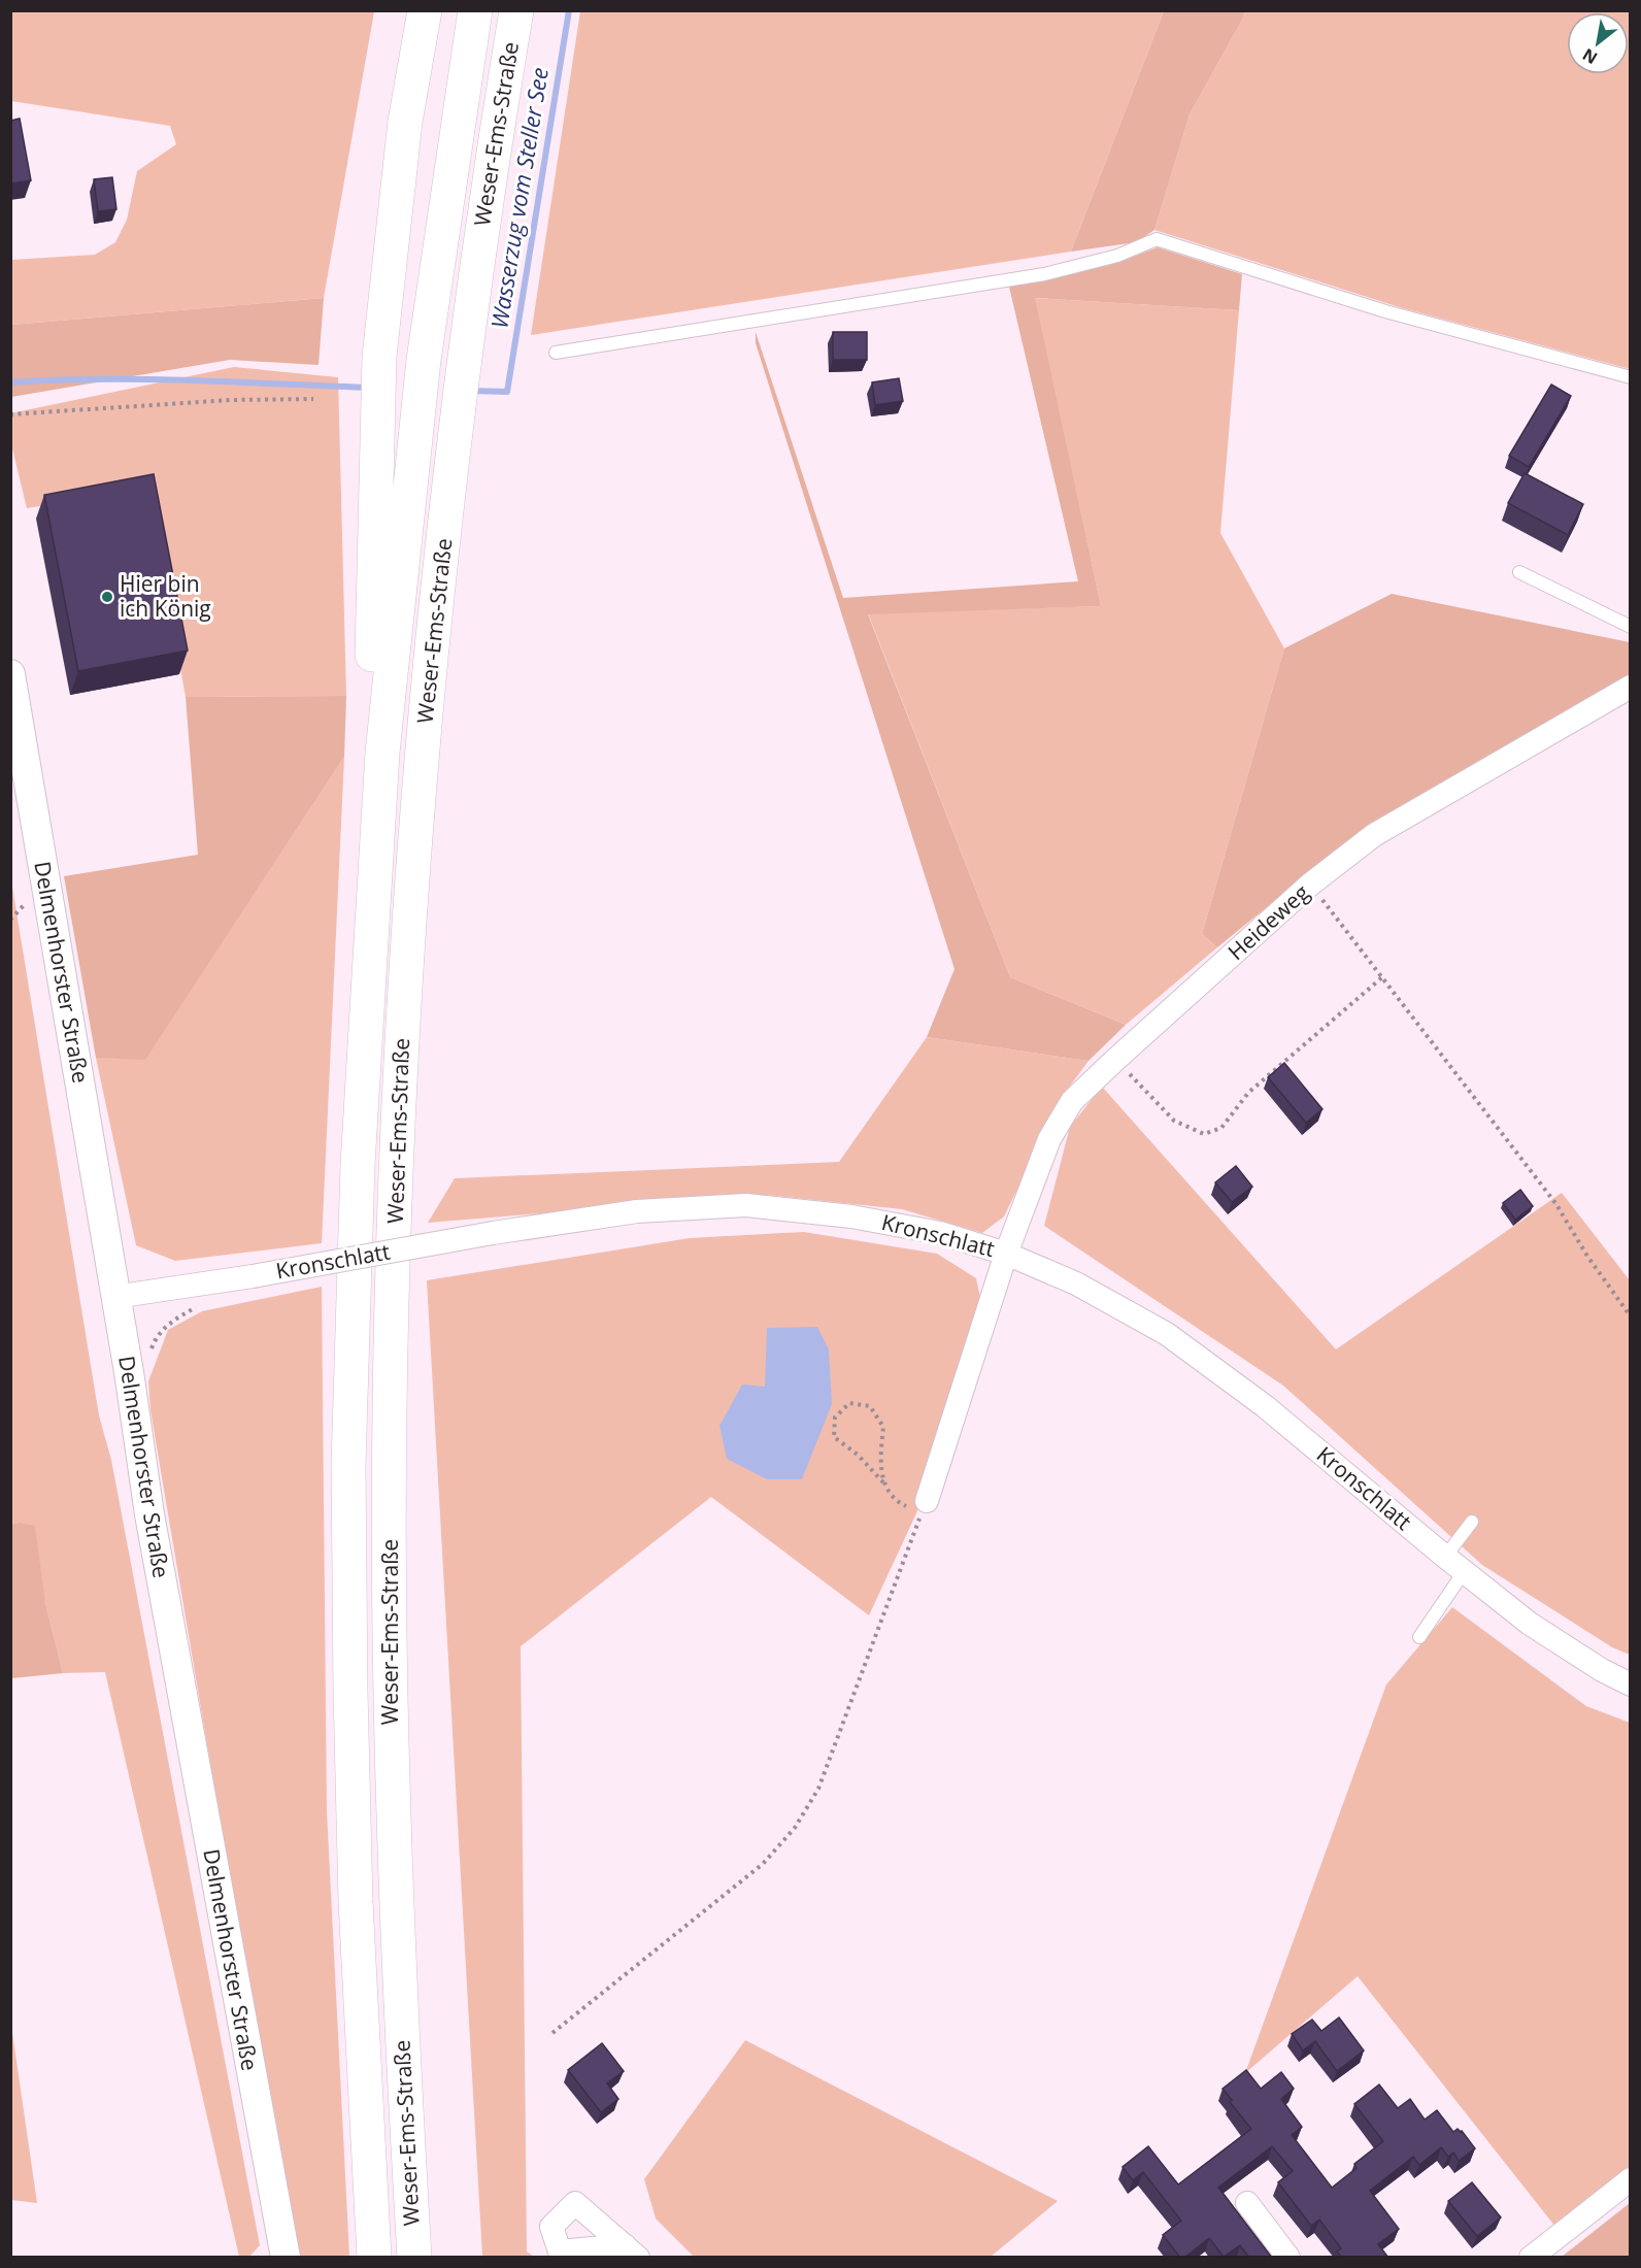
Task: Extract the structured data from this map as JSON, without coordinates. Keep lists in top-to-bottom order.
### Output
{
  "streets": {
    "highway": ["Weser-Ems-Straße"],
    "street": ["Heideweg", "Delmenhorster Straße", "Kronschlatt"]
  },
  "crossings": [
    ["Heideweg", "Kronschlatt"],
    ["Delmenhorster Straße", "Kronschlatt"]
  ],
  "water": ["Wasserzug vom Steller See"],
  "places": ["Hier bin ich König"],
  "north": "bottom left"
}
